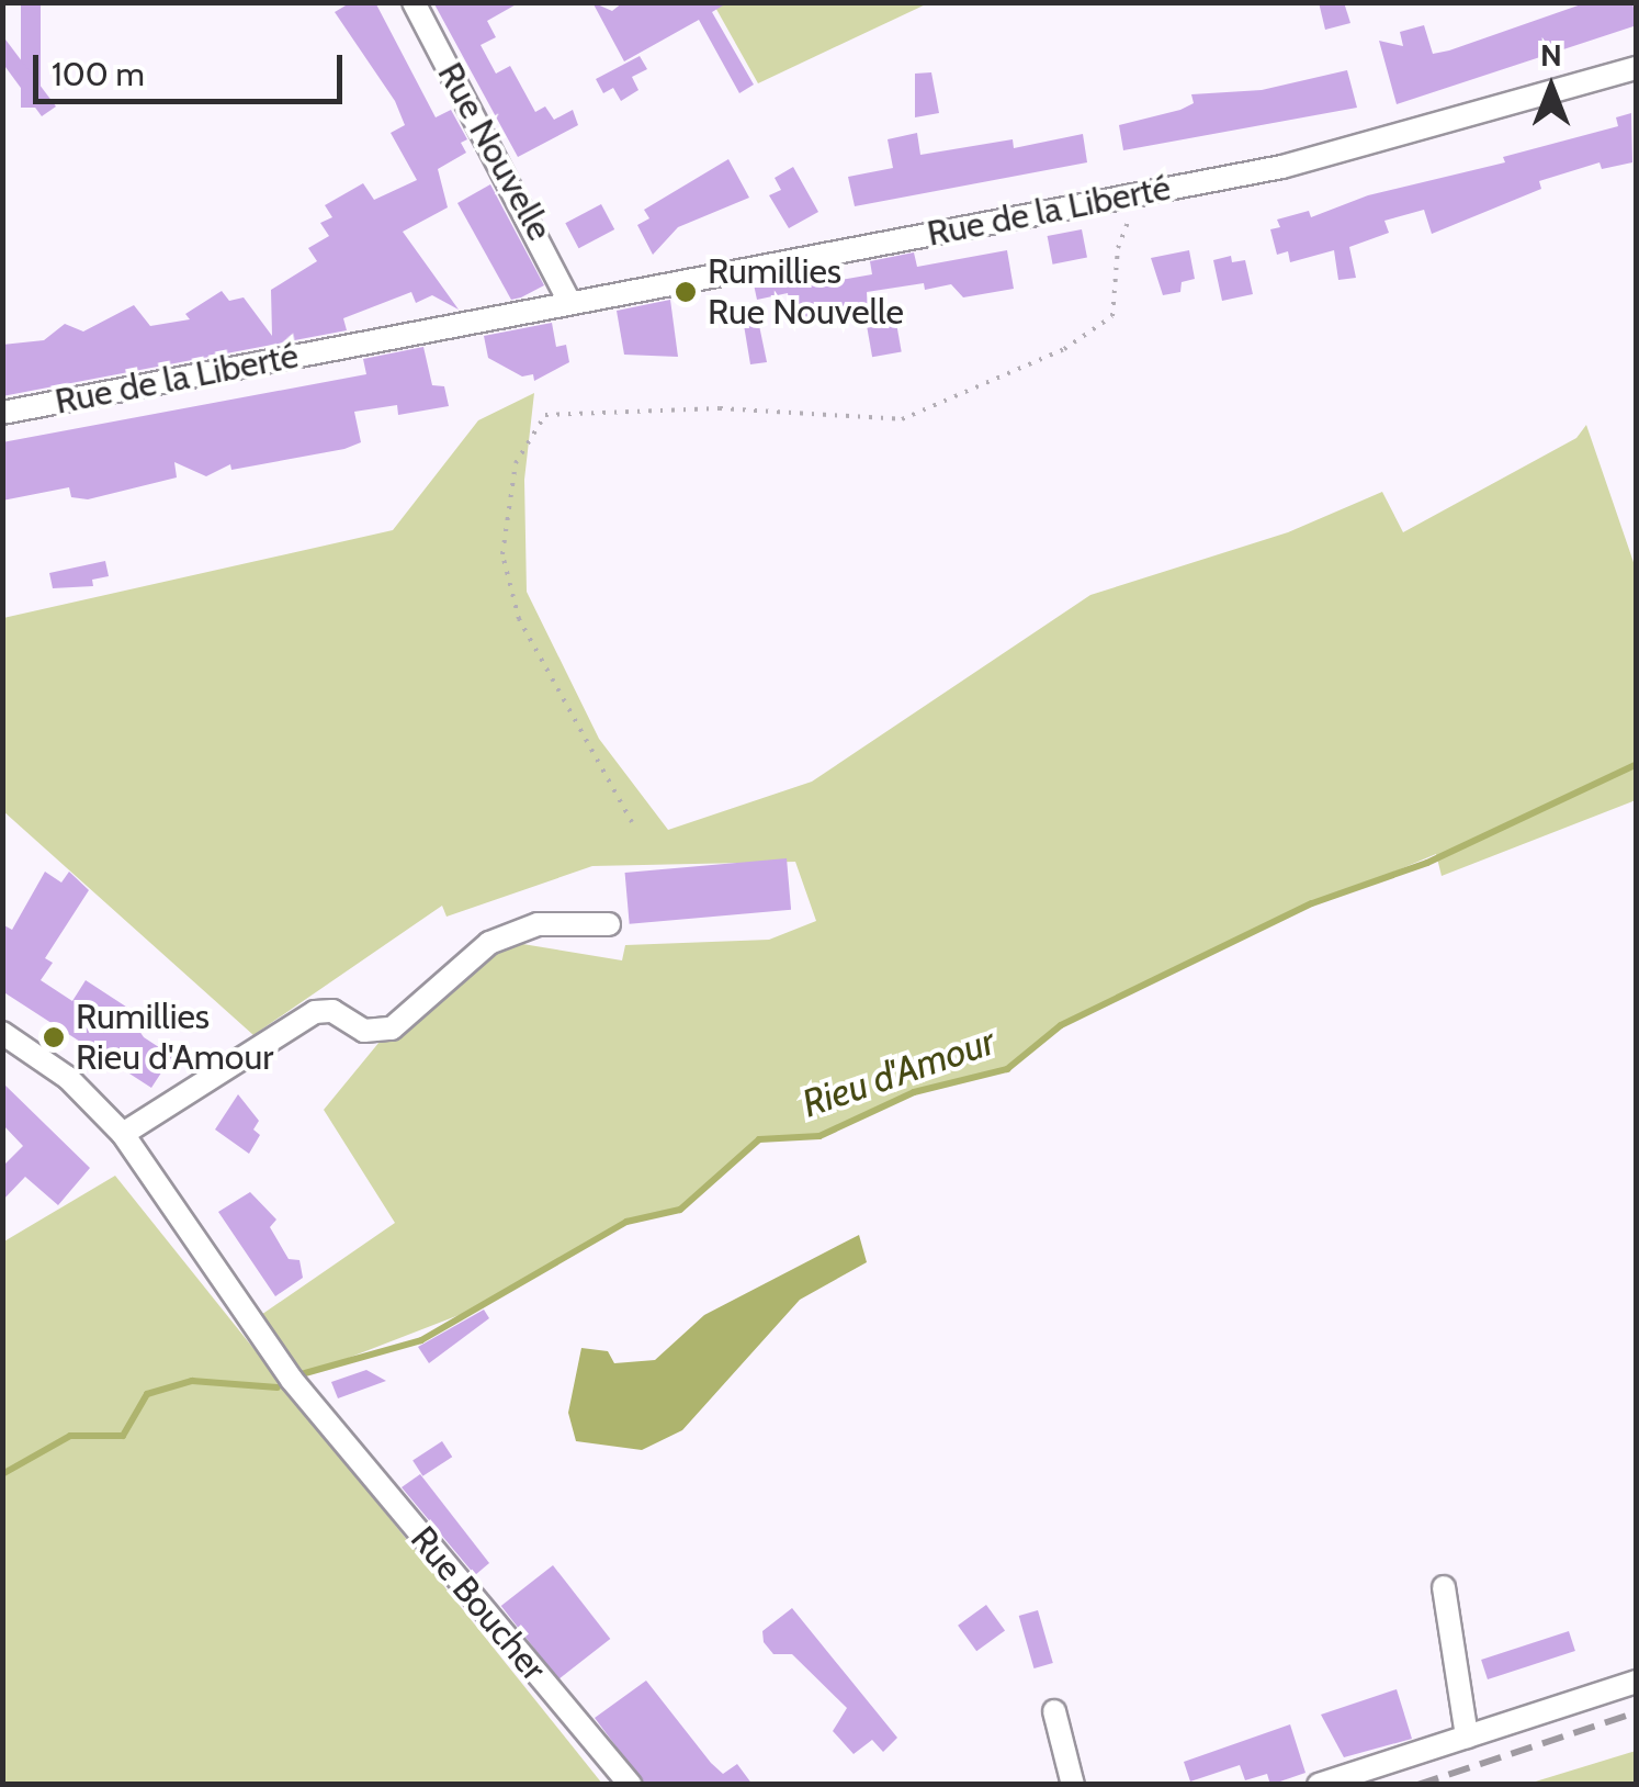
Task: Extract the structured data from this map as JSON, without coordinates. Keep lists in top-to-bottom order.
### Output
{
  "streets": {
    "street": ["Rue Nouvelle", "Rue de la Liberté", "Rue Boucher"]
  },
  "crossings": [
    ["Rue Nouvelle", "Rue de la Liberté"]
  ],
  "water": ["Rieu d'Amour"],
  "places": ["Rumillies Rue Nouvelle", "Rumillies Rieu d'Amour"],
  "scale_bar": "100 m",
  "north": "top"
}
